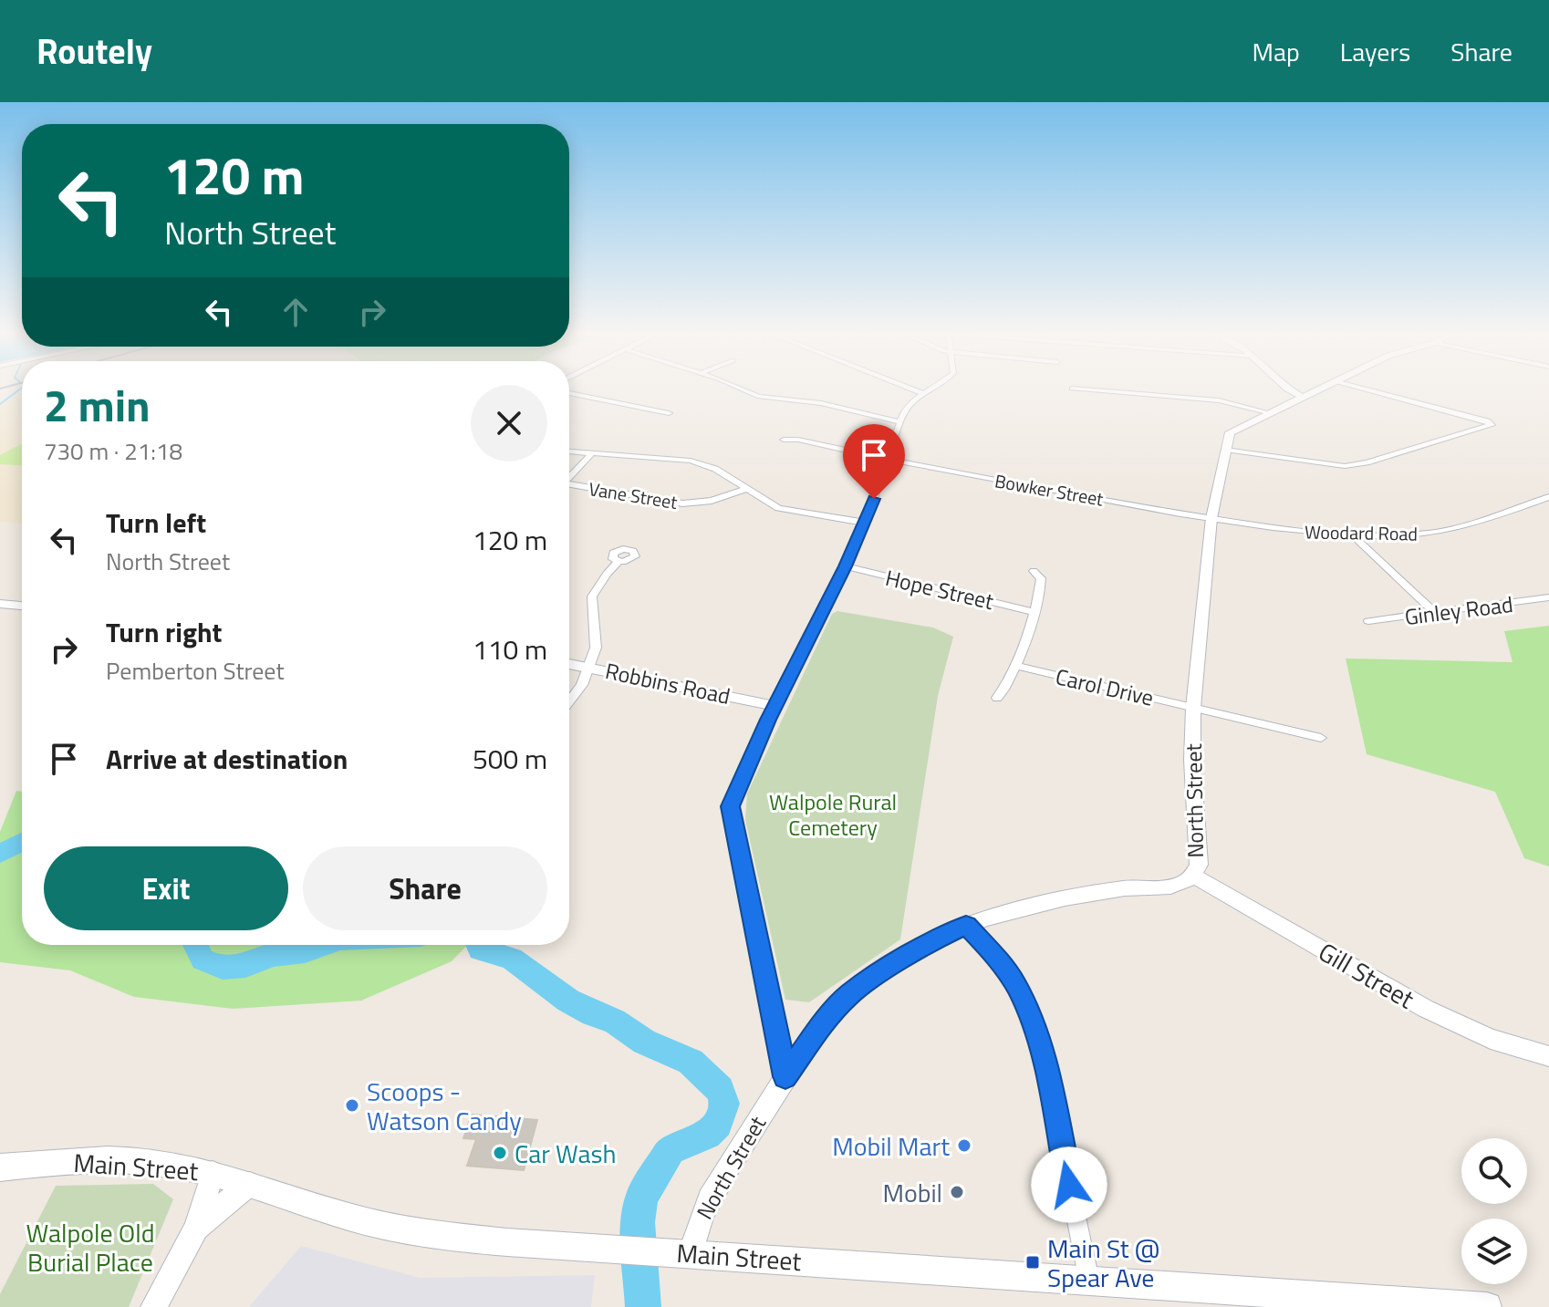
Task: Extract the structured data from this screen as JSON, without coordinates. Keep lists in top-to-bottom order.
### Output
{
  "streets": {
    "main road": ["Main Street"],
    "street": [
      "Bowker Street",
      "Vane Street",
      "Woodard Road",
      "Hope Street",
      "Ginley Road",
      "Robbins Road",
      "Carol Drive",
      "North Street",
      "Gill Street"
    ]
  },
  "crossings": [
    ["Bowker Street", "Woodard Road"],
    ["Bowker Street", "North Street"],
    ["Woodard Road", "North Street"],
    ["Carol Drive", "North Street"],
    ["North Street", "Gill Street"],
    ["North Street", "Main Street"]
  ],
  "parks": ["Walpole Rural Cemetery", "Walpole Old Burial Place"],
  "places": {
    "other": [
      "Scoops - Watson Candy",
      "Mobil Mart",
      "Car Wash",
      "Mobil"
    ],
    "transit": ["Main St @ Spear Ave"]
  },
  "page": {
    "header": "Routely",
    "nav": ["Map", "Layers", "Share"],
    "turn": ["120 m", "North Street"],
    "heading": ["2 min", "730 m · 21:18"],
    "list": [
      {
        "name": "Turn left",
        "note": "North Street",
        "value": "120 m"
      },
      {
        "name": "Turn right",
        "note": "Pemberton Street",
        "value": "110 m"
      },
      {
        "name": "Arrive at destination",
        "value": "500 m"
      }
    ],
    "buttons": ["Exit", "Share"]
  }
}
